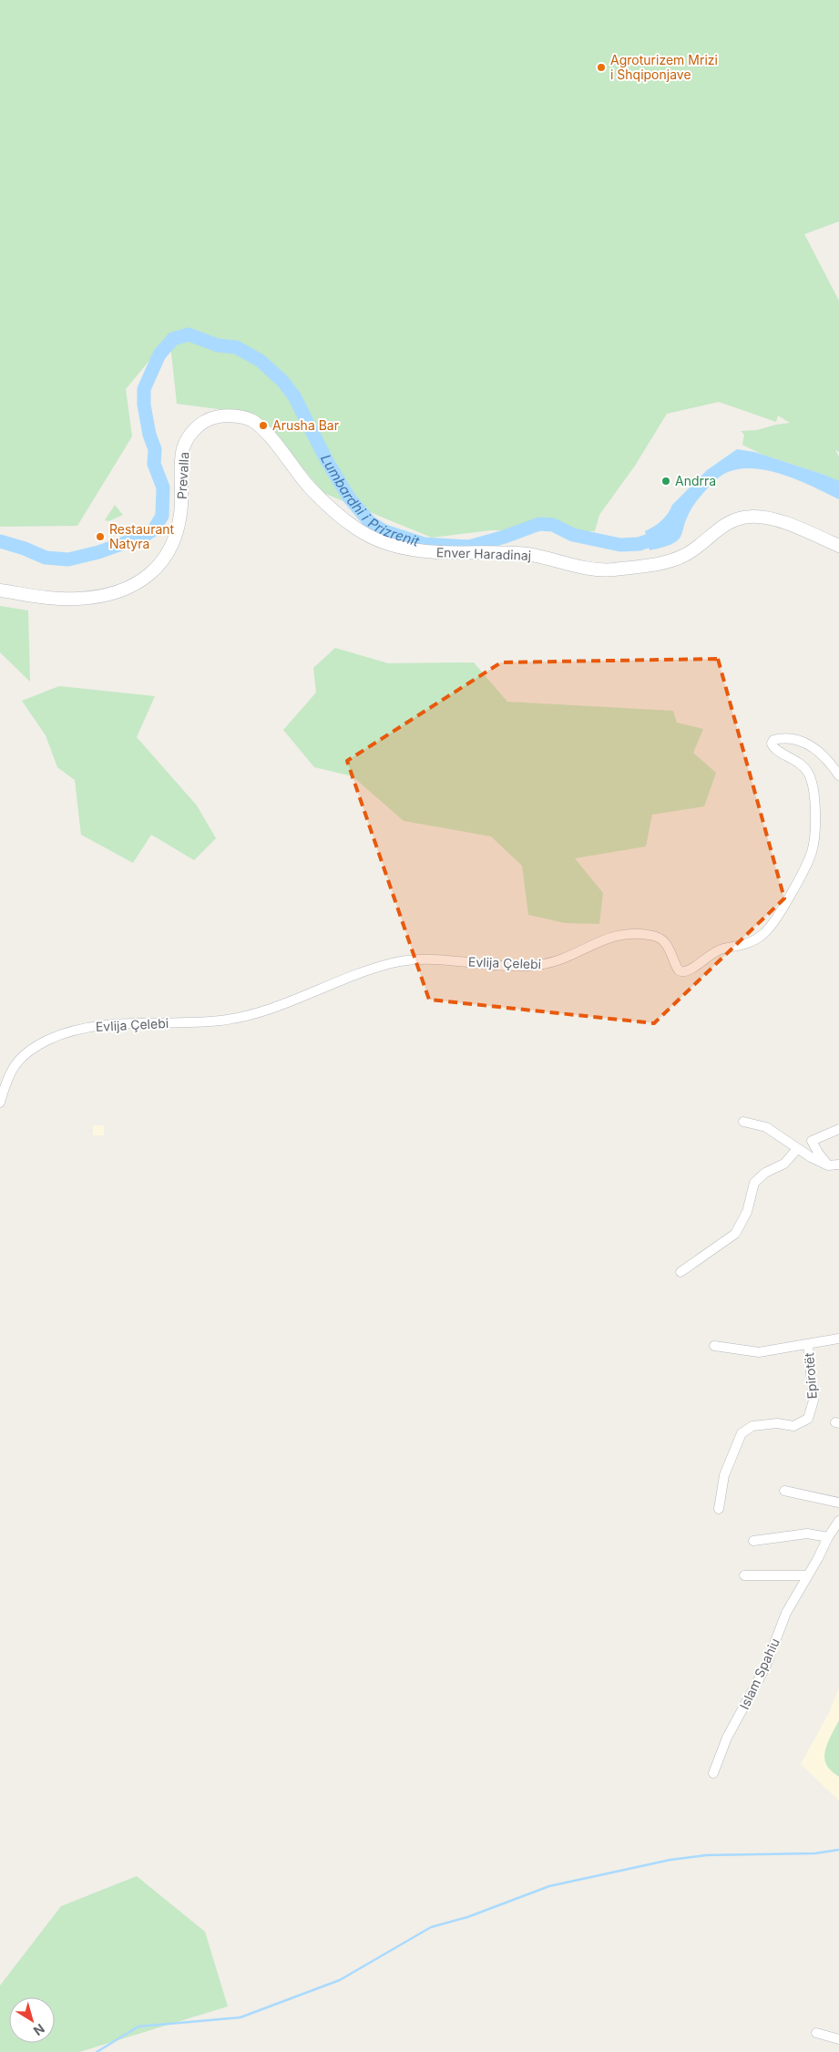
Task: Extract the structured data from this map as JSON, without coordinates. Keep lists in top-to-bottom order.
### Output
{
  "streets": {
    "main road": ["Prevalla", "Enver Haradinaj"],
    "street": ["Evlija Çelebi", "Epirotët", "Islam Spahiu"]
  },
  "crossings": [
    ["Prevalla", "Enver Haradinaj"]
  ],
  "water": ["Lumbardhi i Prizrenit"],
  "places": [
    "Agroturizem Mrizi i Shqiponjave",
    "Arusha Bar",
    "Andrra",
    "Restaurant Natyra"
  ],
  "north": "bottom right"
}
